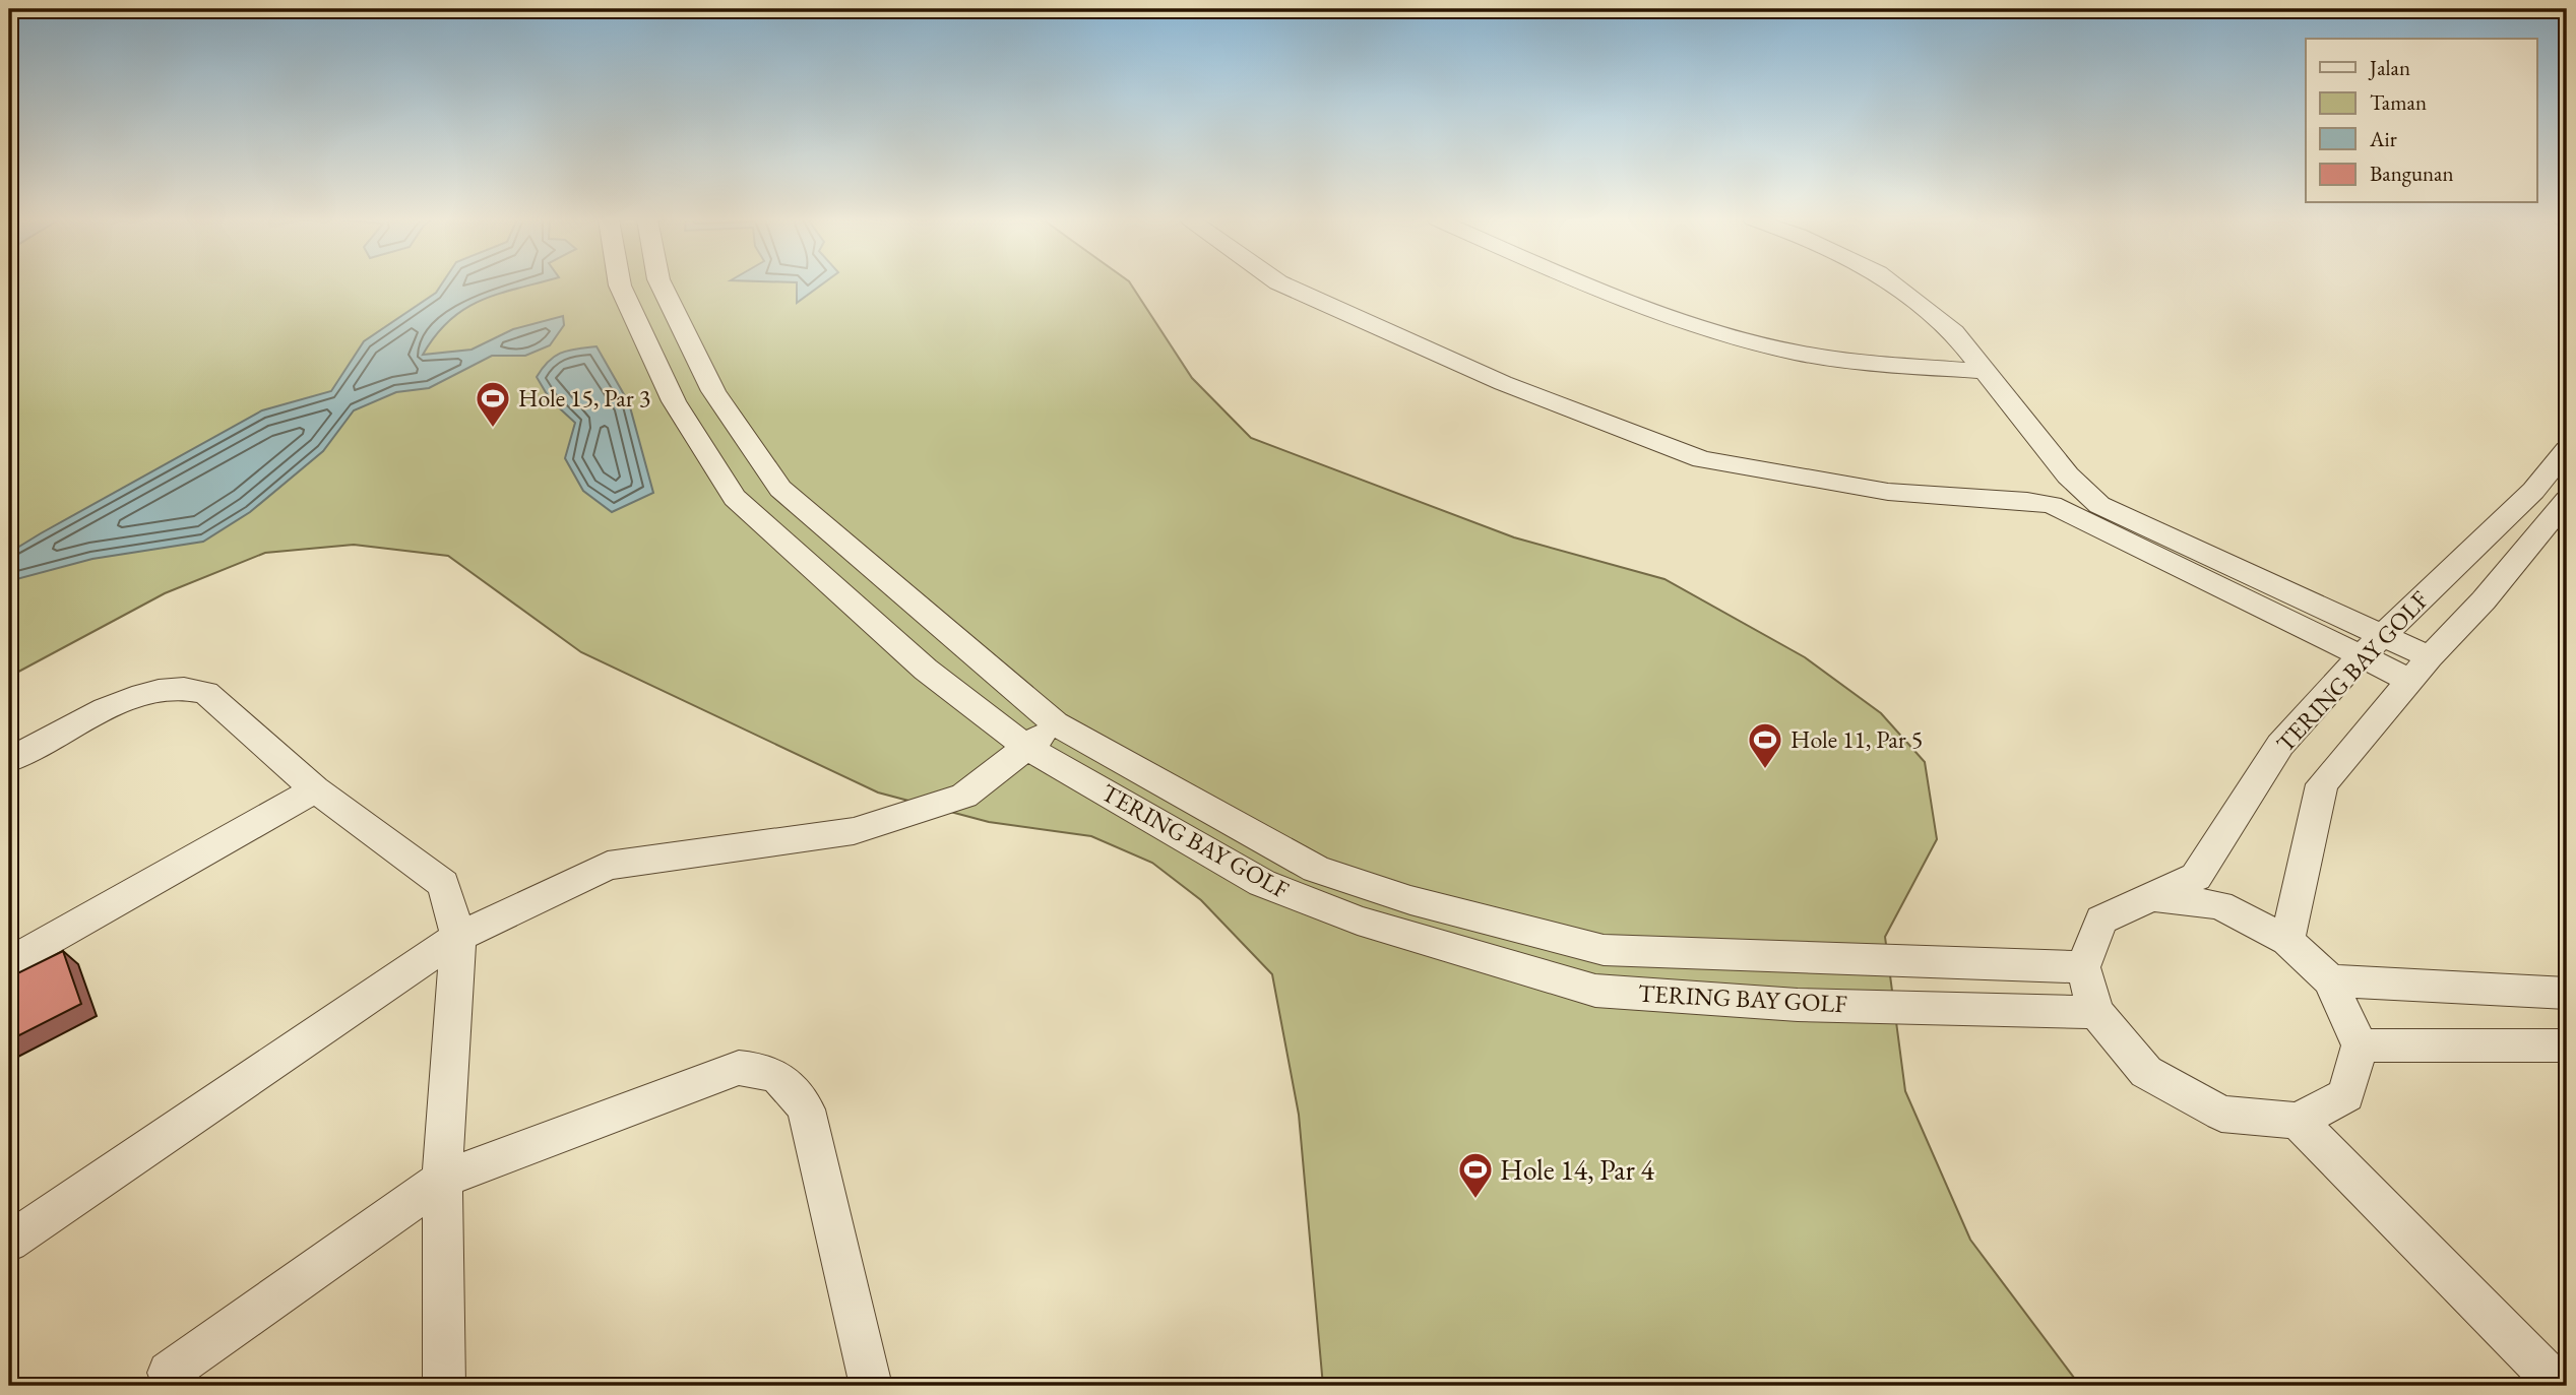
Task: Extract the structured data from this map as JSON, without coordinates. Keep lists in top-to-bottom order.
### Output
{
  "streets": {
    "street": ["TERING BAY GOLF"]
  },
  "places": {
    "sports": ["Hole 15, Par 3", "Hole 11, Par 5", "Hole 14, Par 4"]
  },
  "legend": [
    "Jalan",
    "Taman",
    "Air",
    "Bangunan"
  ]
}
